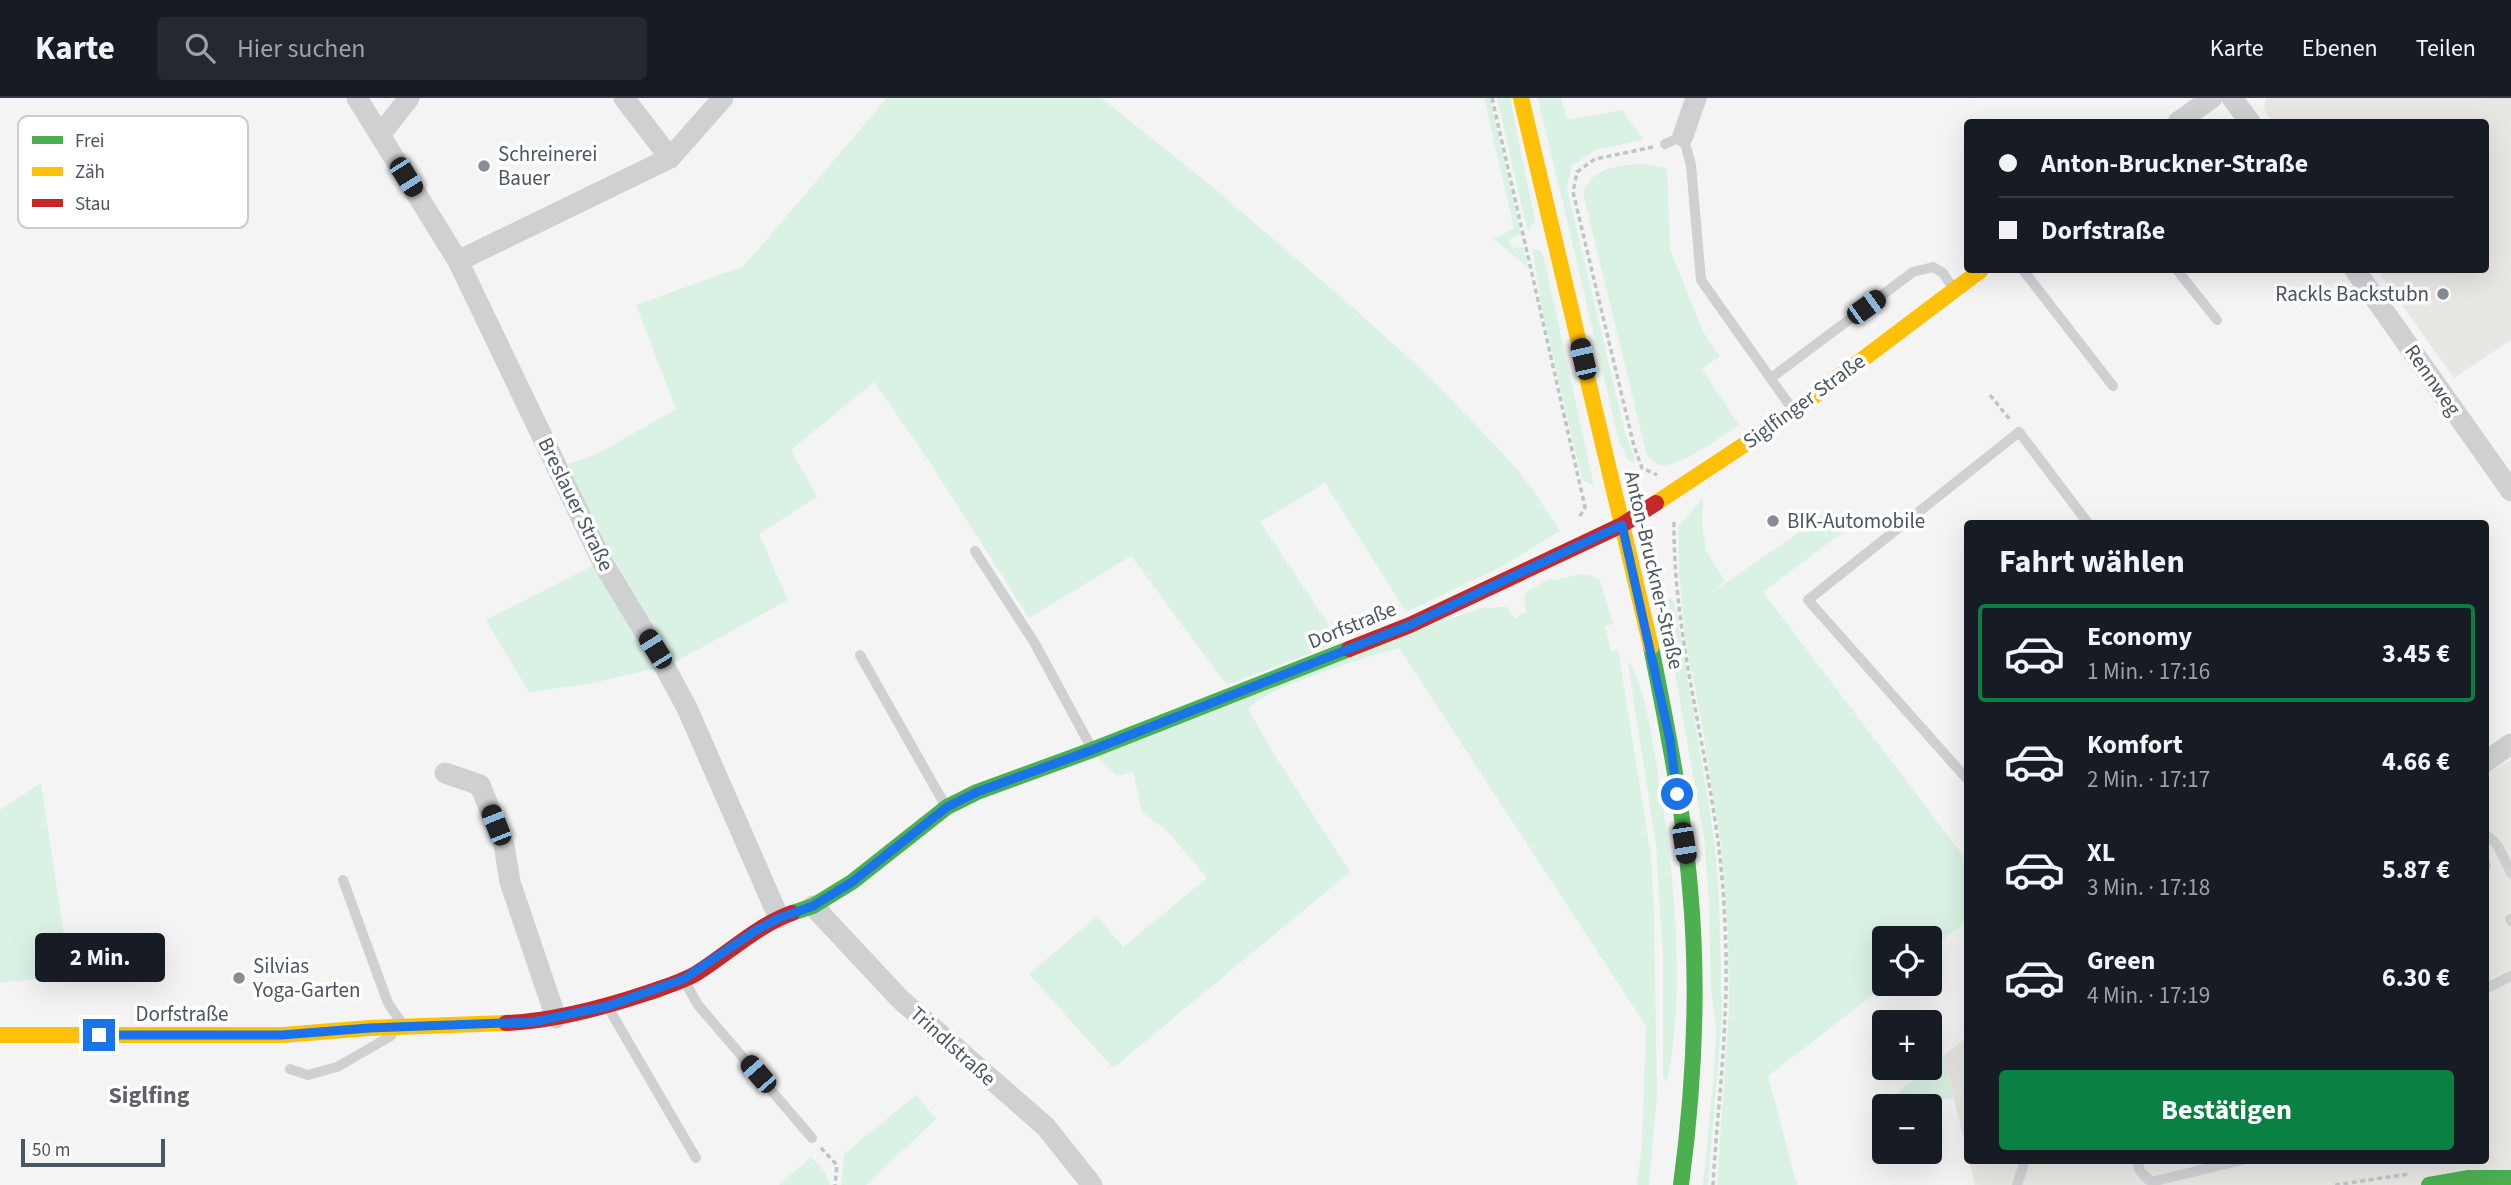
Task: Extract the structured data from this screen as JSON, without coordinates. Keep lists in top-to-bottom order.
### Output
{
  "streets": {
    "street": [
      "Rennweg",
      "Siglfinger Straße",
      "Breslauer Straße",
      "Anton-Bruckner-Straße",
      "Dorfstraße",
      "Trindlstraße"
    ]
  },
  "crossings": [
    ["Siglfinger Straße", "Anton-Bruckner-Straße"],
    ["Siglfinger Straße", "Dorfstraße"],
    ["Breslauer Straße", "Dorfstraße"],
    ["Anton-Bruckner-Straße", "Dorfstraße"],
    ["Dorfstraße", "Trindlstraße"]
  ],
  "districts": ["Siglfing"],
  "places": [
    "Schreinerei Bauer",
    "Rackls Backstubn",
    "BIK-Automobile",
    "Silvias Yoga-Garten"
  ],
  "legend": ["Frei", "Zäh", "Stau"],
  "scale_bar": "50 m",
  "page": {
    "header": "Karte",
    "search": "Hier suchen",
    "nav": ["Karte", "Ebenen", "Teilen"],
    "banner": ["Anton-Bruckner-Straße", "Dorfstraße"],
    "heading": "Fahrt wählen",
    "list": [
      {
        "name": "Economy",
        "note": "1 Min. · 17:16",
        "value": "3.45 €"
      },
      {
        "name": "Komfort",
        "note": "2 Min. · 17:17",
        "value": "4.66 €"
      },
      {
        "name": "XL",
        "note": "3 Min. · 17:18",
        "value": "5.87 €"
      },
      {
        "name": "Green",
        "note": "4 Min. · 17:19",
        "value": "6.30 €"
      }
    ],
    "map_buttons": ["+", "−"],
    "bubble": "2 Min.",
    "buttons": "Bestätigen",
    "scale": "50 m"
  }
}
